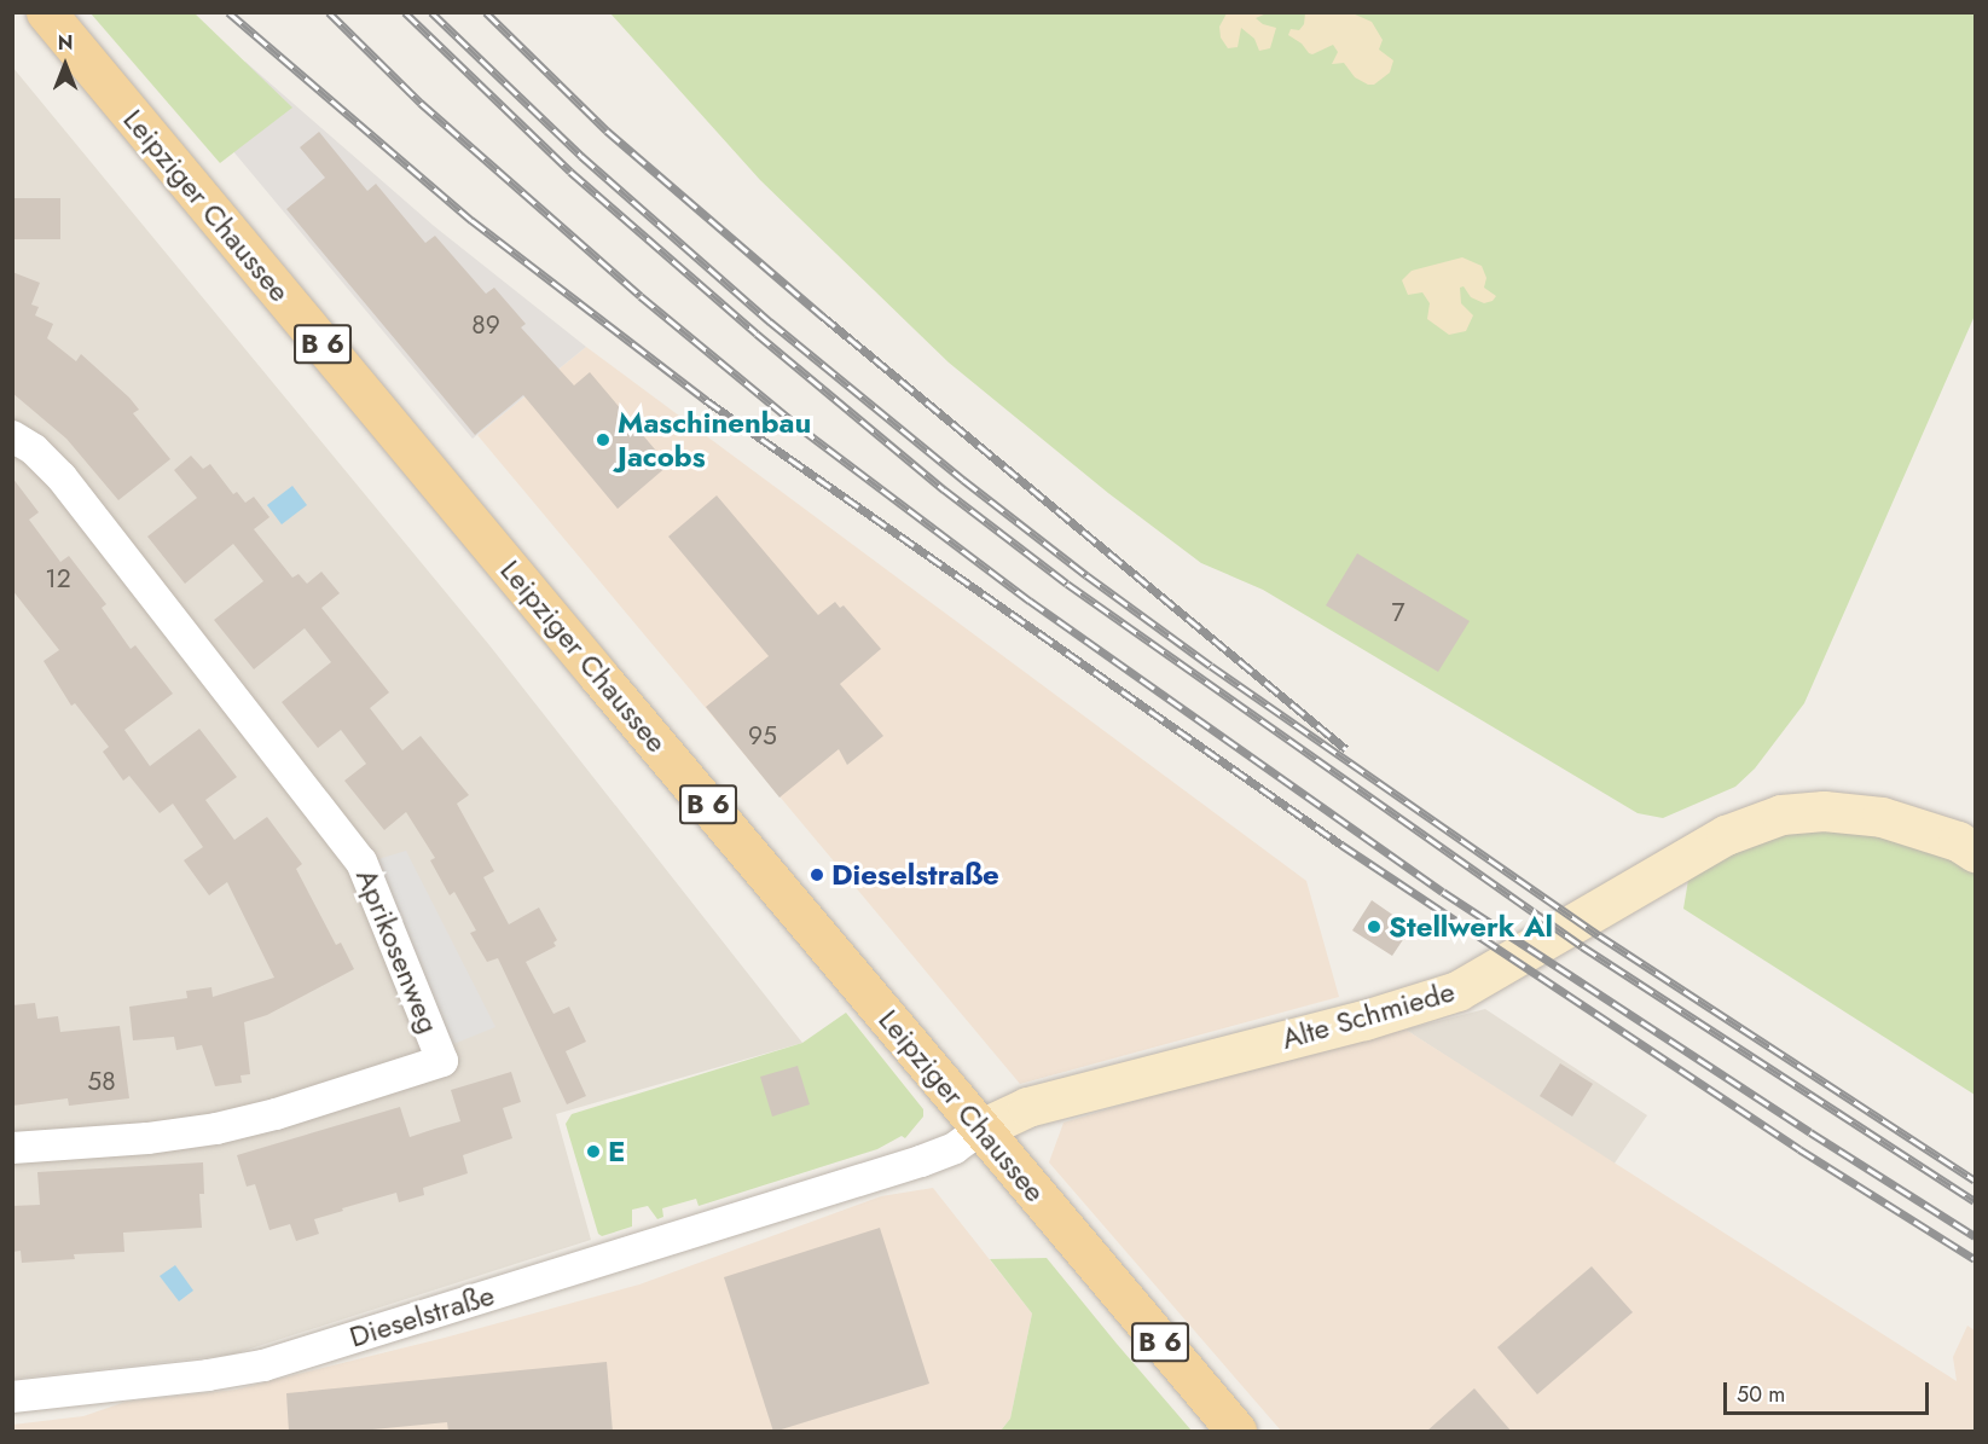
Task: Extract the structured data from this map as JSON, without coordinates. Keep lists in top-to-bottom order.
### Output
{
  "streets": {
    "main road": ["Leipziger Chaussee", "B 6"],
    "street": ["Aprikosenweg", "Alte Schmiede", "Dieselstraße"]
  },
  "crossings": [
    ["Leipziger Chaussee", "Alte Schmiede"],
    ["Leipziger Chaussee", "Dieselstraße"],
    ["Alte Schmiede", "Dieselstraße"]
  ],
  "places": [
    "Maschinenbau Jacobs",
    "Dieselstraße",
    "Stellwerk Al",
    "E"
  ],
  "house_numbers": [
    "89",
    "12",
    "7",
    "95",
    "58"
  ],
  "scale_bar": "50 m",
  "north": "top"
}
